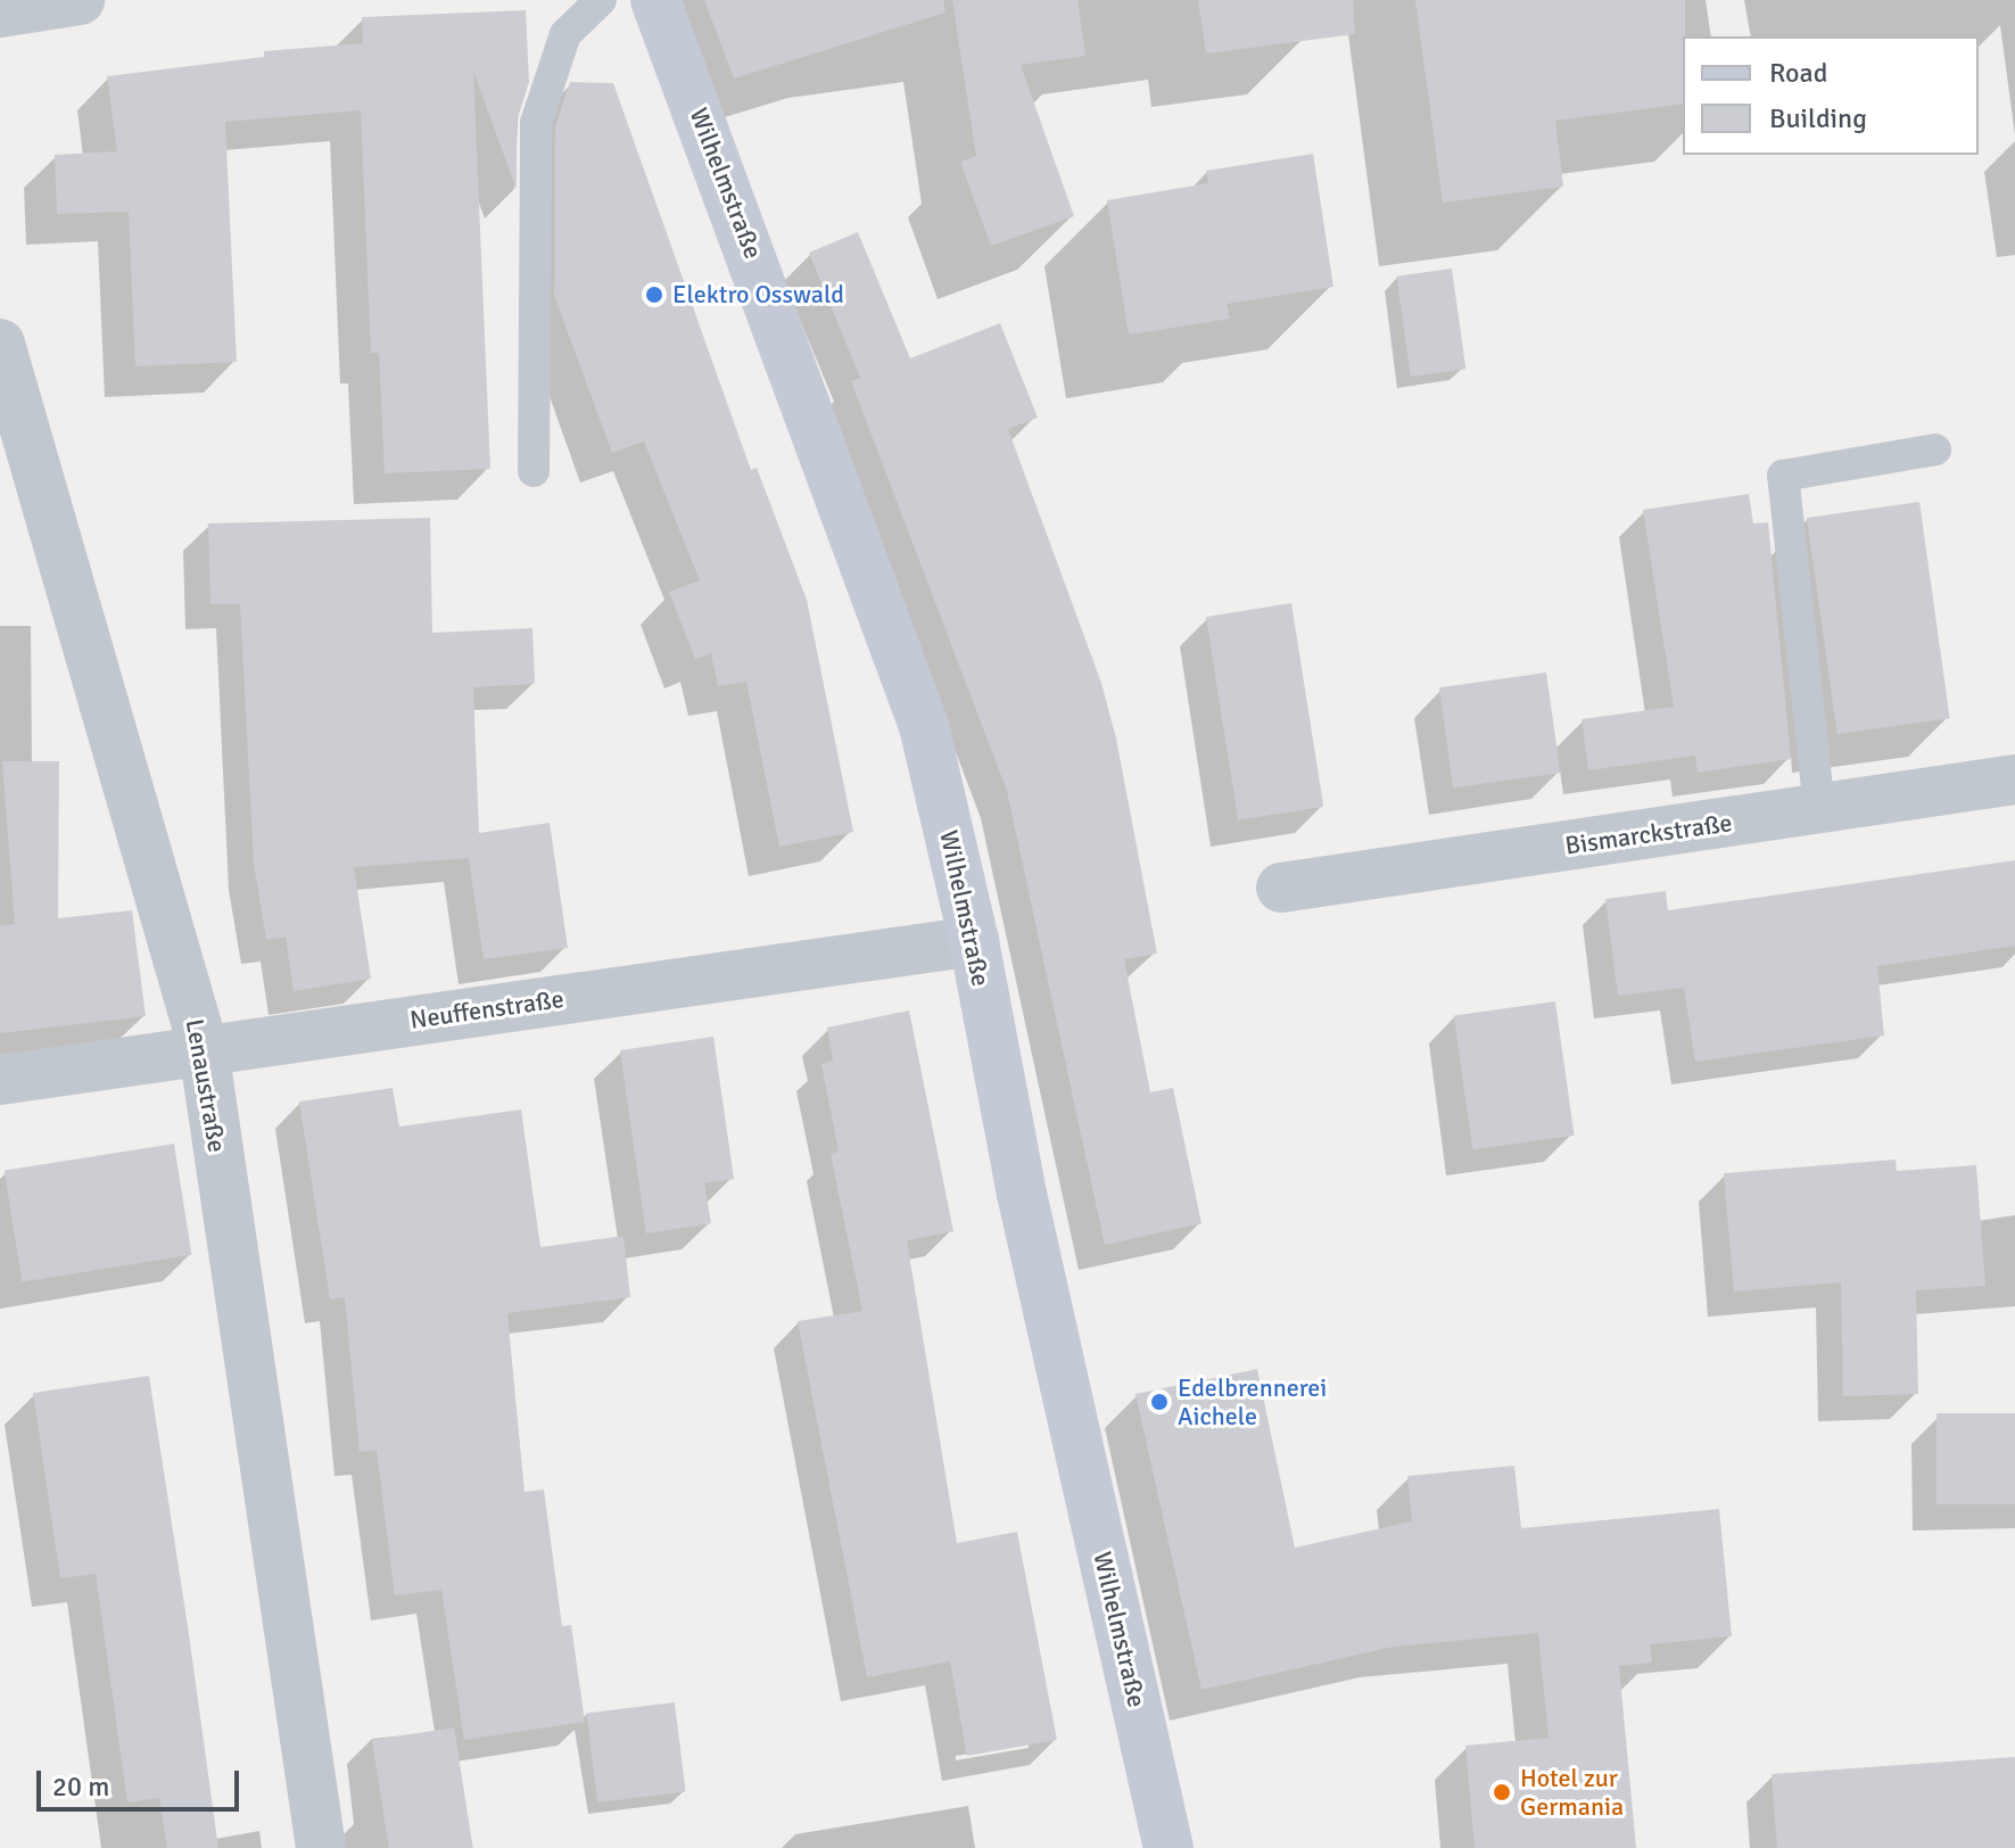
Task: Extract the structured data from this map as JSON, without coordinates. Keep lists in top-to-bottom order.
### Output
{
  "streets": {
    "street": [
      "Wilhelmstraße",
      "Bismarckstraße",
      "Neuffenstraße",
      "Lenaustraße"
    ]
  },
  "crossings": [
    ["Wilhelmstraße", "Neuffenstraße"],
    ["Neuffenstraße", "Lenaustraße"]
  ],
  "places": ["Elektro Osswald", "Edelbrennerei Aichele", "Hotel zur Germania"],
  "legend": ["Road", "Building"],
  "scale_bar": "20 m"
}
